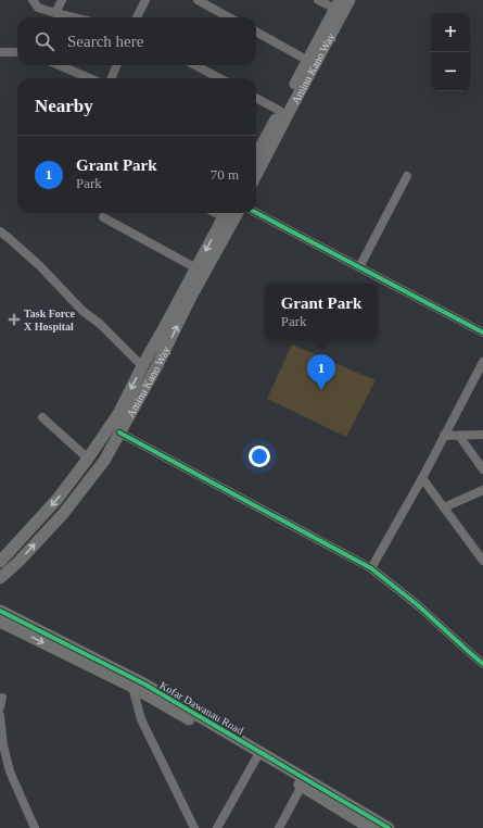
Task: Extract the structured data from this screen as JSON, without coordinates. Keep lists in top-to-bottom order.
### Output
{
  "streets": {
    "main road": ["Aminu Kano Way", "Kofar Dawanau Road"]
  },
  "places": {
    "health": ["Task Force X Hospital"]
  },
  "page": {
    "map_buttons": ["+", "−"],
    "search": "Search here",
    "heading": "Nearby",
    "list": [
      {
        "mark": "1",
        "name": "Grant Park",
        "note": "Park",
        "value": "70 m"
      }
    ],
    "popup": ["Grant Park", "Park"],
    "pins": "1"
  }
}
